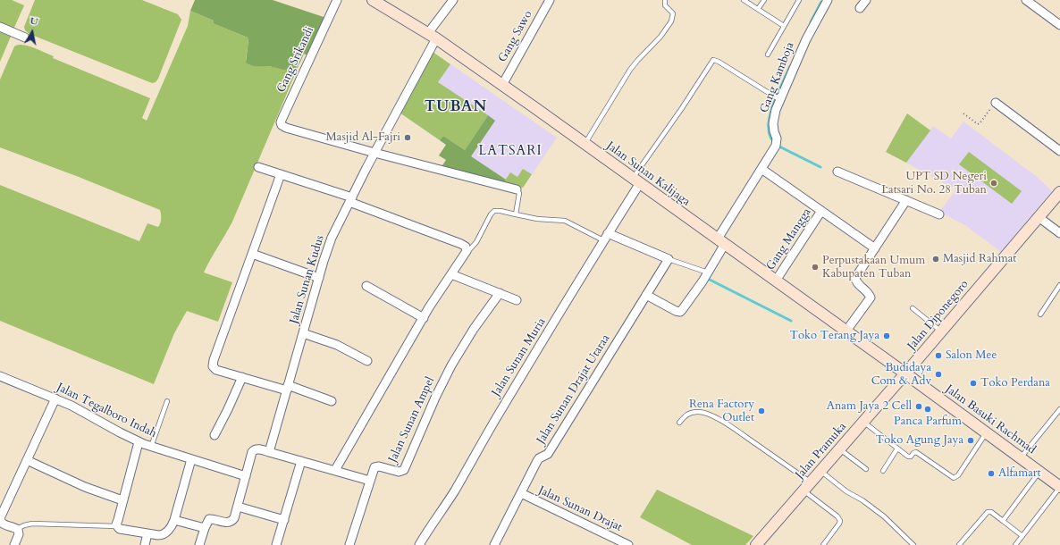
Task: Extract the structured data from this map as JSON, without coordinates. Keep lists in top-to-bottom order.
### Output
{
  "streets": {
    "main road": [
      "Jalan Sunan Kalijaga",
      "Jalan Diponegoro",
      "Jalan Basuki Rachmad",
      "Jalan Pramuka"
    ],
    "street": [
      "Gang Sawo",
      "Gang Srikandi",
      "Gang Kamboja",
      "Gang Mangga",
      "Jalan Sunan Kudus",
      "Jalan Sunan Muria",
      "Jalan Sunan Drajat Utaraa",
      "Jalan Tegalboro Indah",
      "Jalan Sunan Ampel",
      "Jalan Sunan Drajat"
    ]
  },
  "crossings": [
    ["Gang Sawo", "Jalan Sunan Kalijaga"],
    ["Gang Srikandi", "Jalan Sunan Kudus"],
    ["Gang Kamboja", "Jalan Sunan Kalijaga"],
    ["Gang Kamboja", "Jalan Sunan Drajat Utaraa"],
    ["Jalan Sunan Kalijaga", "Gang Mangga"],
    ["Jalan Sunan Kalijaga", "Jalan Sunan Kudus"],
    ["Jalan Sunan Kalijaga", "Jalan Diponegoro"],
    ["Jalan Sunan Kalijaga", "Jalan Sunan Muria"],
    ["Jalan Sunan Kalijaga", "Jalan Basuki Rachmad"],
    ["Jalan Sunan Kalijaga", "Jalan Pramuka"],
    ["Jalan Diponegoro", "Jalan Basuki Rachmad"],
    ["Jalan Diponegoro", "Jalan Pramuka"],
    ["Jalan Sunan Drajat Utaraa", "Jalan Sunan Drajat"],
    ["Jalan Basuki Rachmad", "Jalan Pramuka"]
  ],
  "districts": ["TUBAN", "LATSARI"],
  "places": [
    "Masjid Al-Fajri",
    "UPT SD Negeri Latsari No. 28 Tuban",
    "Masjid Rahmat",
    "Perpustakaan Umum Kabupaten Tuban",
    "Toko Terang Jaya",
    "Salon Mee",
    "Budidaya Com & Adv",
    "Toko Perdana",
    "Anam Jaya 2 Cell",
    "Panca Parfum",
    "Rena Factory Outlet",
    "Toko Agung Jaya",
    "Alfamart"
  ],
  "north": "top"
}
